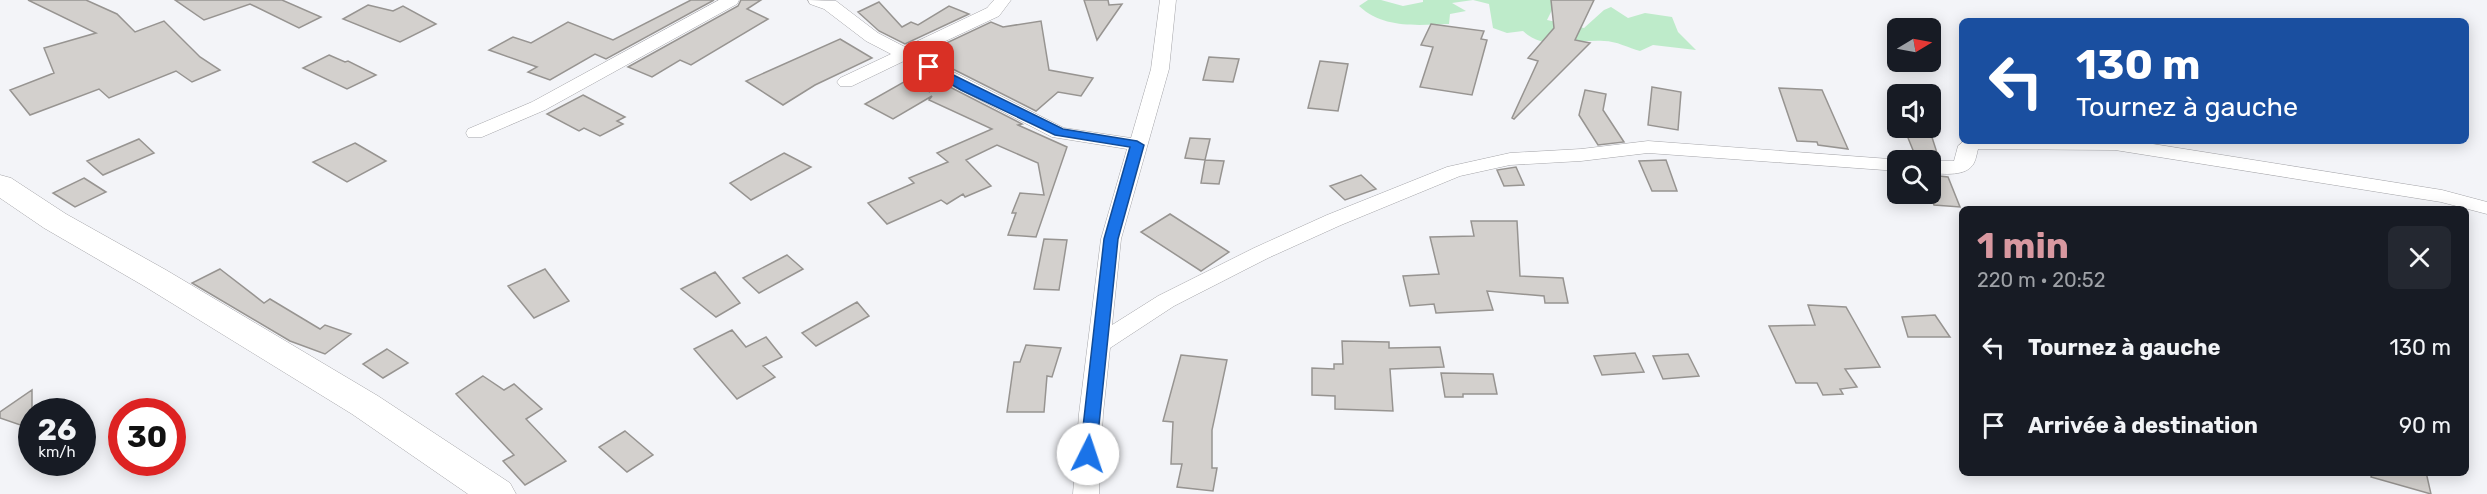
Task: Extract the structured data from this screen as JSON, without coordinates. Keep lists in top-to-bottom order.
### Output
{
  "north": "right",
  "page": {
    "turn": ["130 m", "Tournez à gauche"],
    "heading": ["1 min", "220 m · 20:52"],
    "list": [
      {
        "name": "Tournez à gauche",
        "value": "130 m"
      },
      {
        "name": "Arrivée à destination",
        "value": "90 m"
      }
    ],
    "speed": "26 km/h",
    "limit": "30"
  }
}
